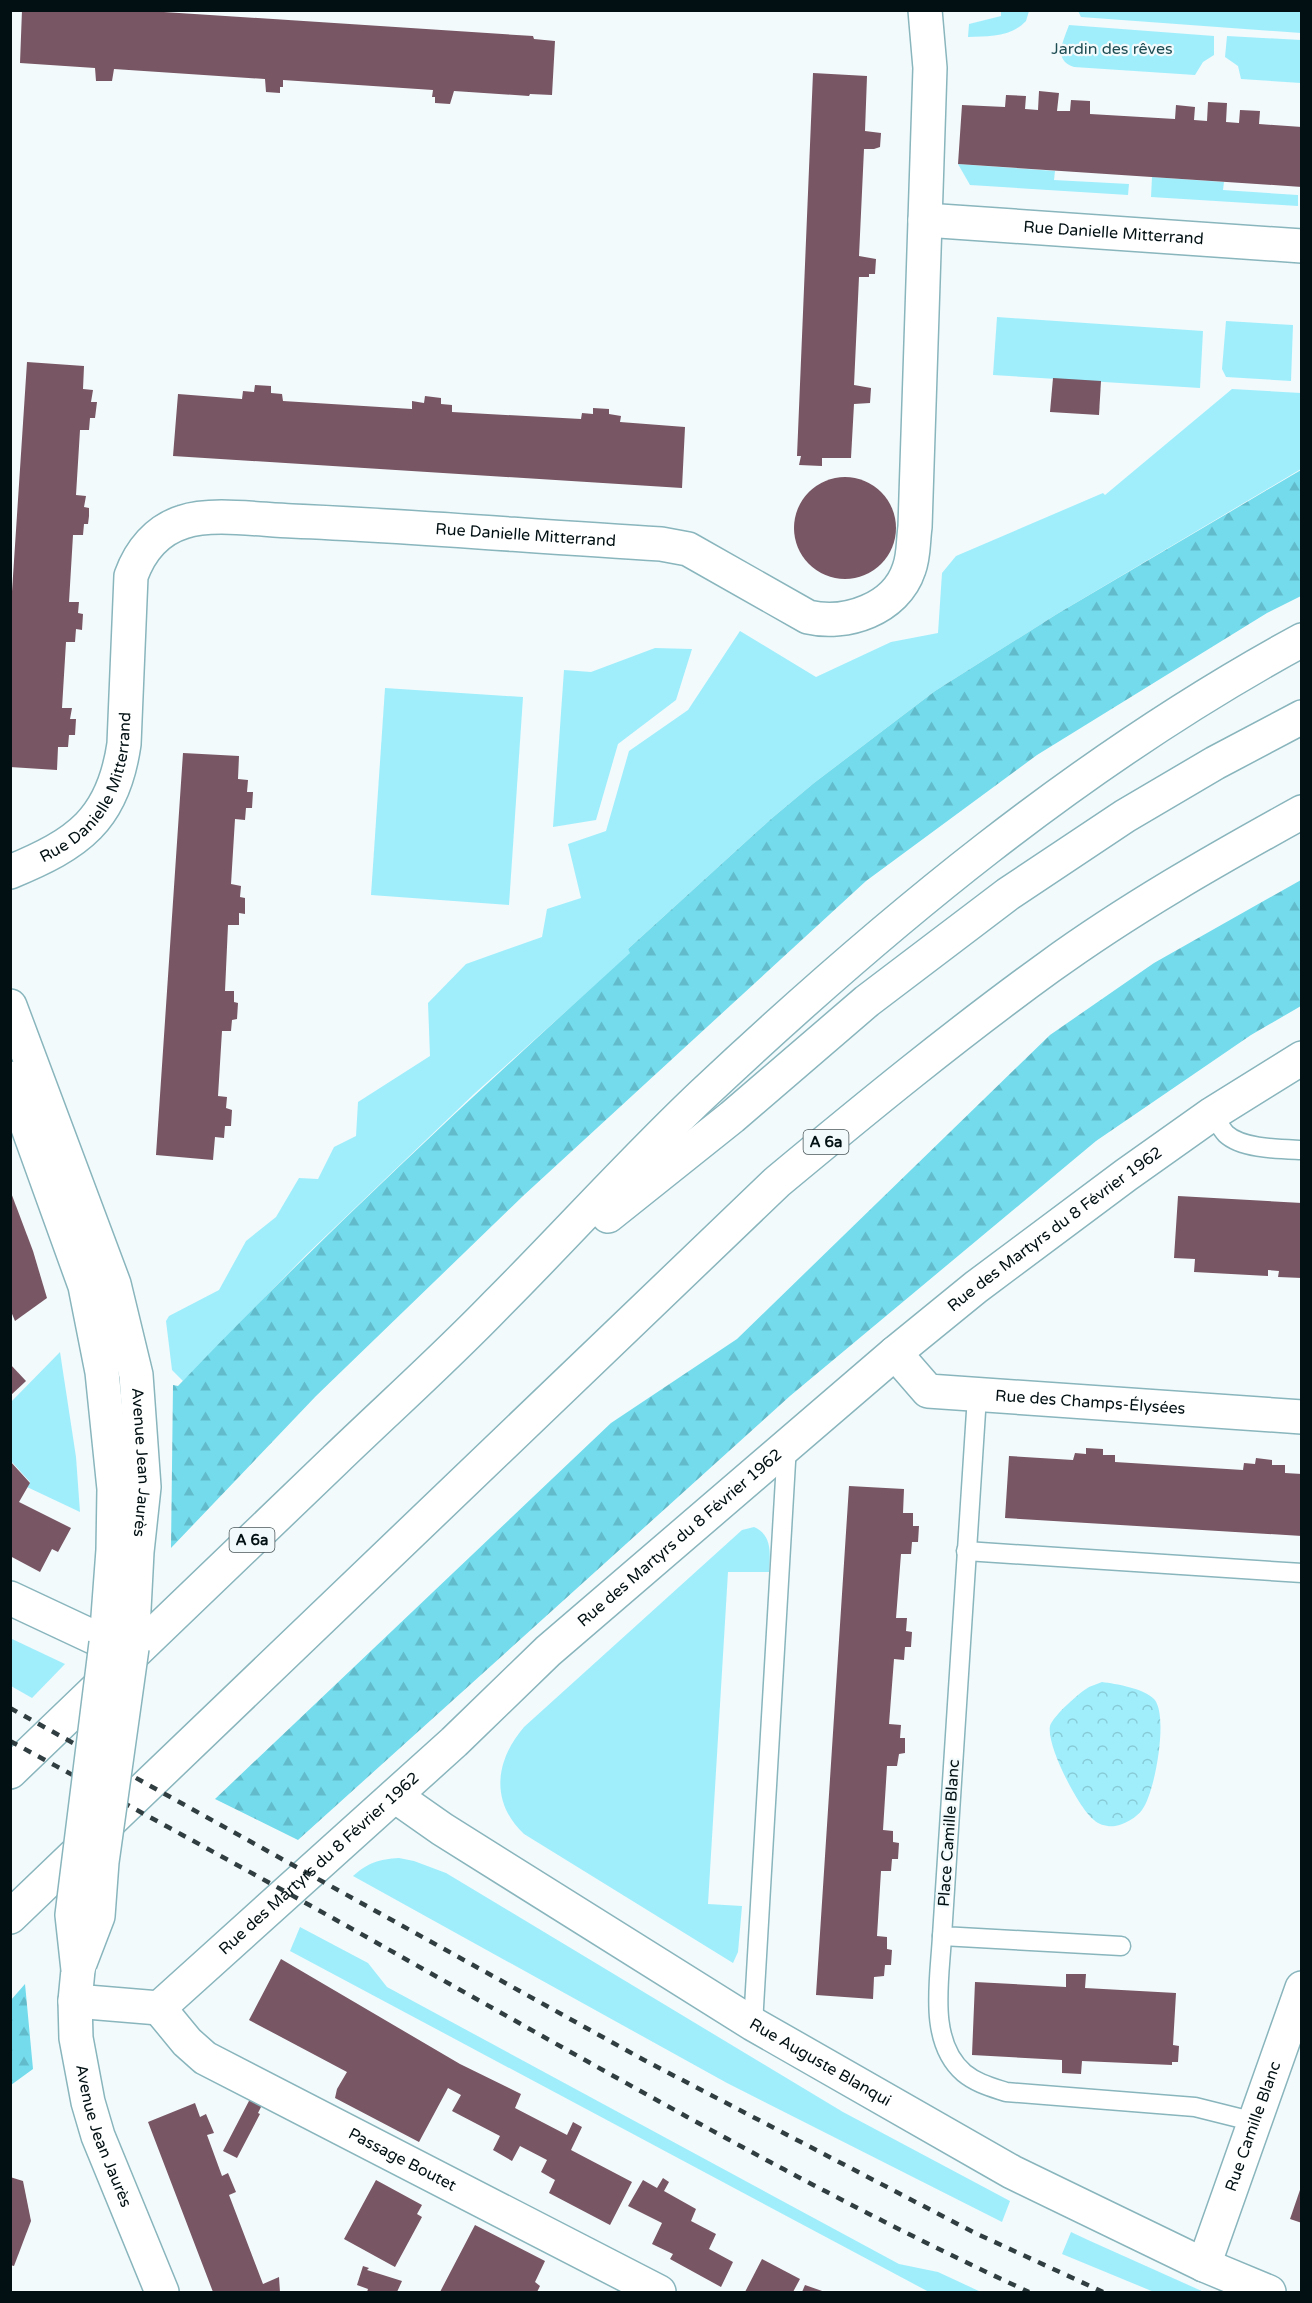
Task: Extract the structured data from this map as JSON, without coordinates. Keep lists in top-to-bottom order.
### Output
{
  "streets": {
    "main road": [
      "Rue Danielle Mitterrand",
      "A 6a",
      "Rue des Martyrs du 8 Février 1962",
      "Rue des Champs-Élysées",
      "Avenue Jean Jaurès",
      "Rue Auguste Blanqui",
      "Rue Camille Blanc",
      "Passage Boutet"
    ],
    "lane": ["Place Camille Blanc"]
  },
  "crossings": [
    ["Rue des Martyrs du 8 Février 1962", "Rue des Champs-Élysées"],
    ["Rue des Martyrs du 8 Février 1962", "Rue Auguste Blanqui"],
    ["Rue des Martyrs du 8 Février 1962", "Passage Boutet"],
    ["Rue des Champs-Élysées", "Place Camille Blanc"],
    ["Place Camille Blanc", "Rue Camille Blanc"],
    ["Rue Auguste Blanqui", "Rue Camille Blanc"]
  ],
  "parks": ["Jardin des rêves"]
}
